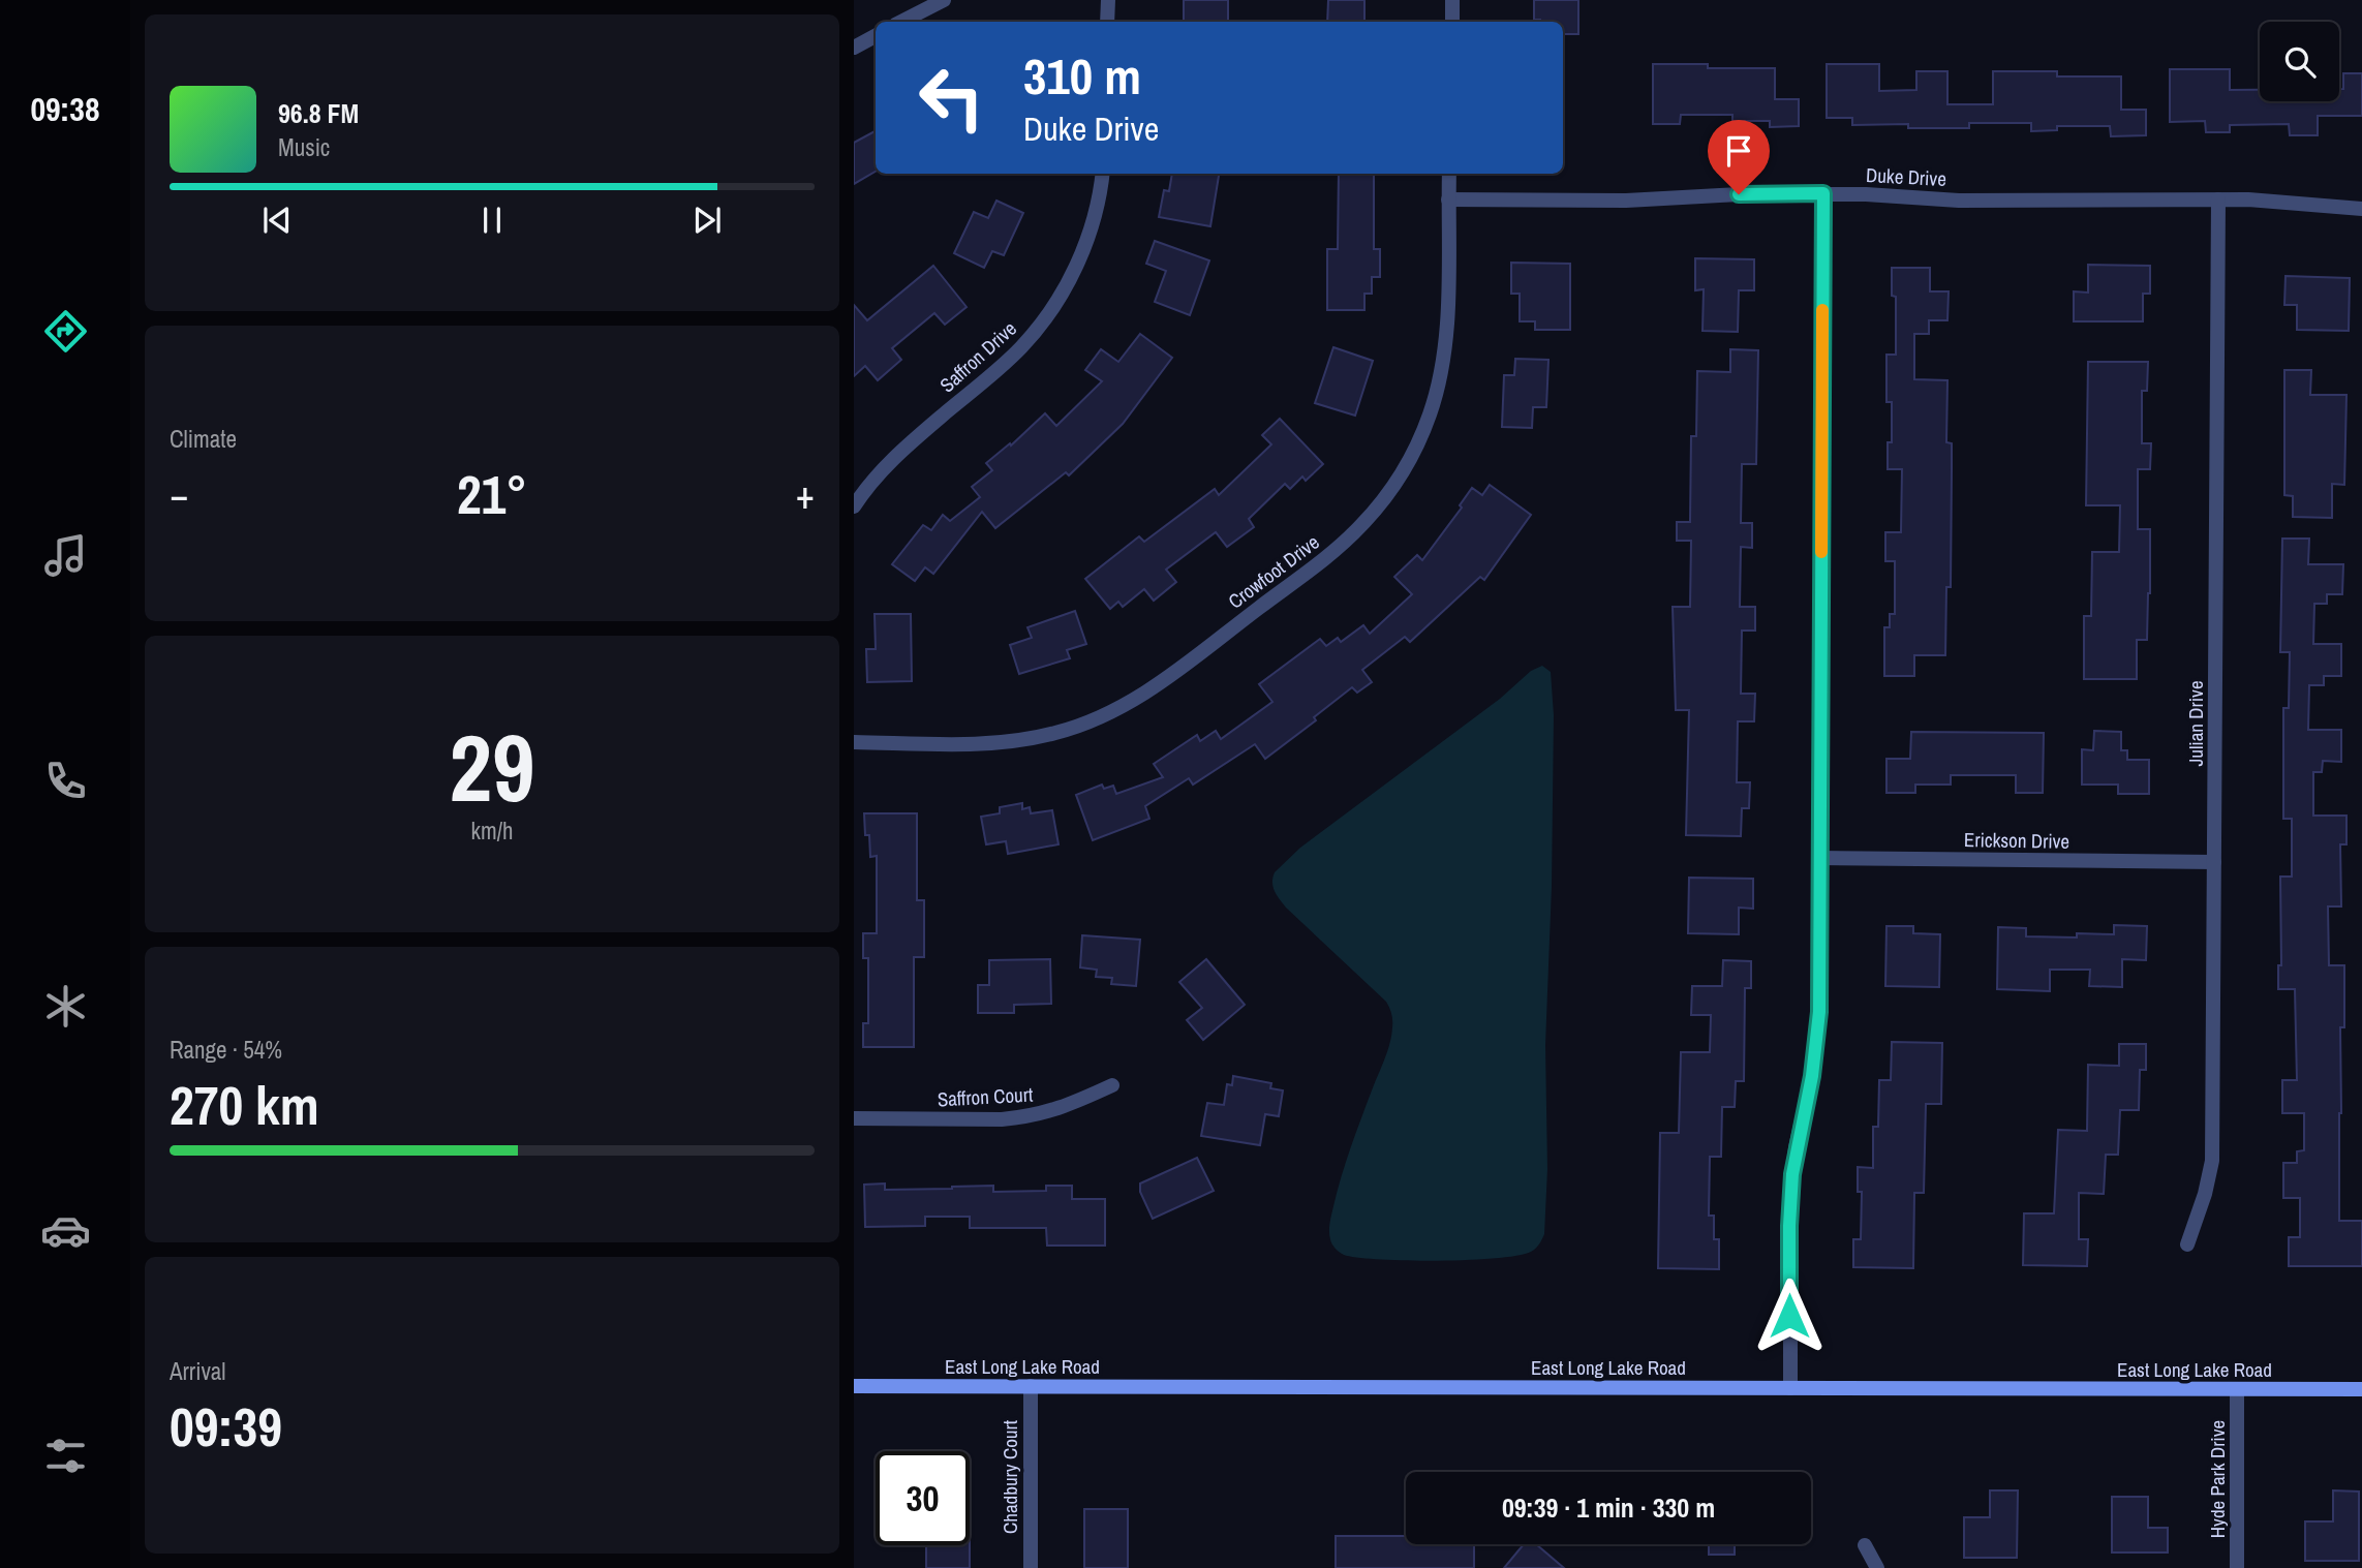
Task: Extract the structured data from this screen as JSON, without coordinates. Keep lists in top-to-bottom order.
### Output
{
  "streets": {
    "main road": ["East Long Lake Road"],
    "street": [
      "Duke Drive",
      "Saffron Drive",
      "Crowfoot Drive",
      "Julian Drive",
      "Erickson Drive",
      "Saffron Court",
      "Chadbury Court",
      "Hyde Park Drive"
    ]
  },
  "crossings": [
    ["Duke Drive", "Crowfoot Drive"],
    ["Duke Drive", "Julian Drive"],
    ["Julian Drive", "Erickson Drive"],
    ["East Long Lake Road", "Chadbury Court"],
    ["East Long Lake Road", "Hyde Park Drive"]
  ],
  "page": {
    "tabs": "09:38",
    "turn": ["310 m", "Duke Drive"],
    "song": ["96.8 FM", "Music"],
    "tile": [
      "Climate",
      ["29", "km/h"],
      ["Range · 54%", "270 km"],
      ["Arrival", "09:39"]
    ],
    "heat": ["−", "21°", "+"],
    "limit": "30",
    "trip": "09:39 · 1 min · 330 m"
  }
}
